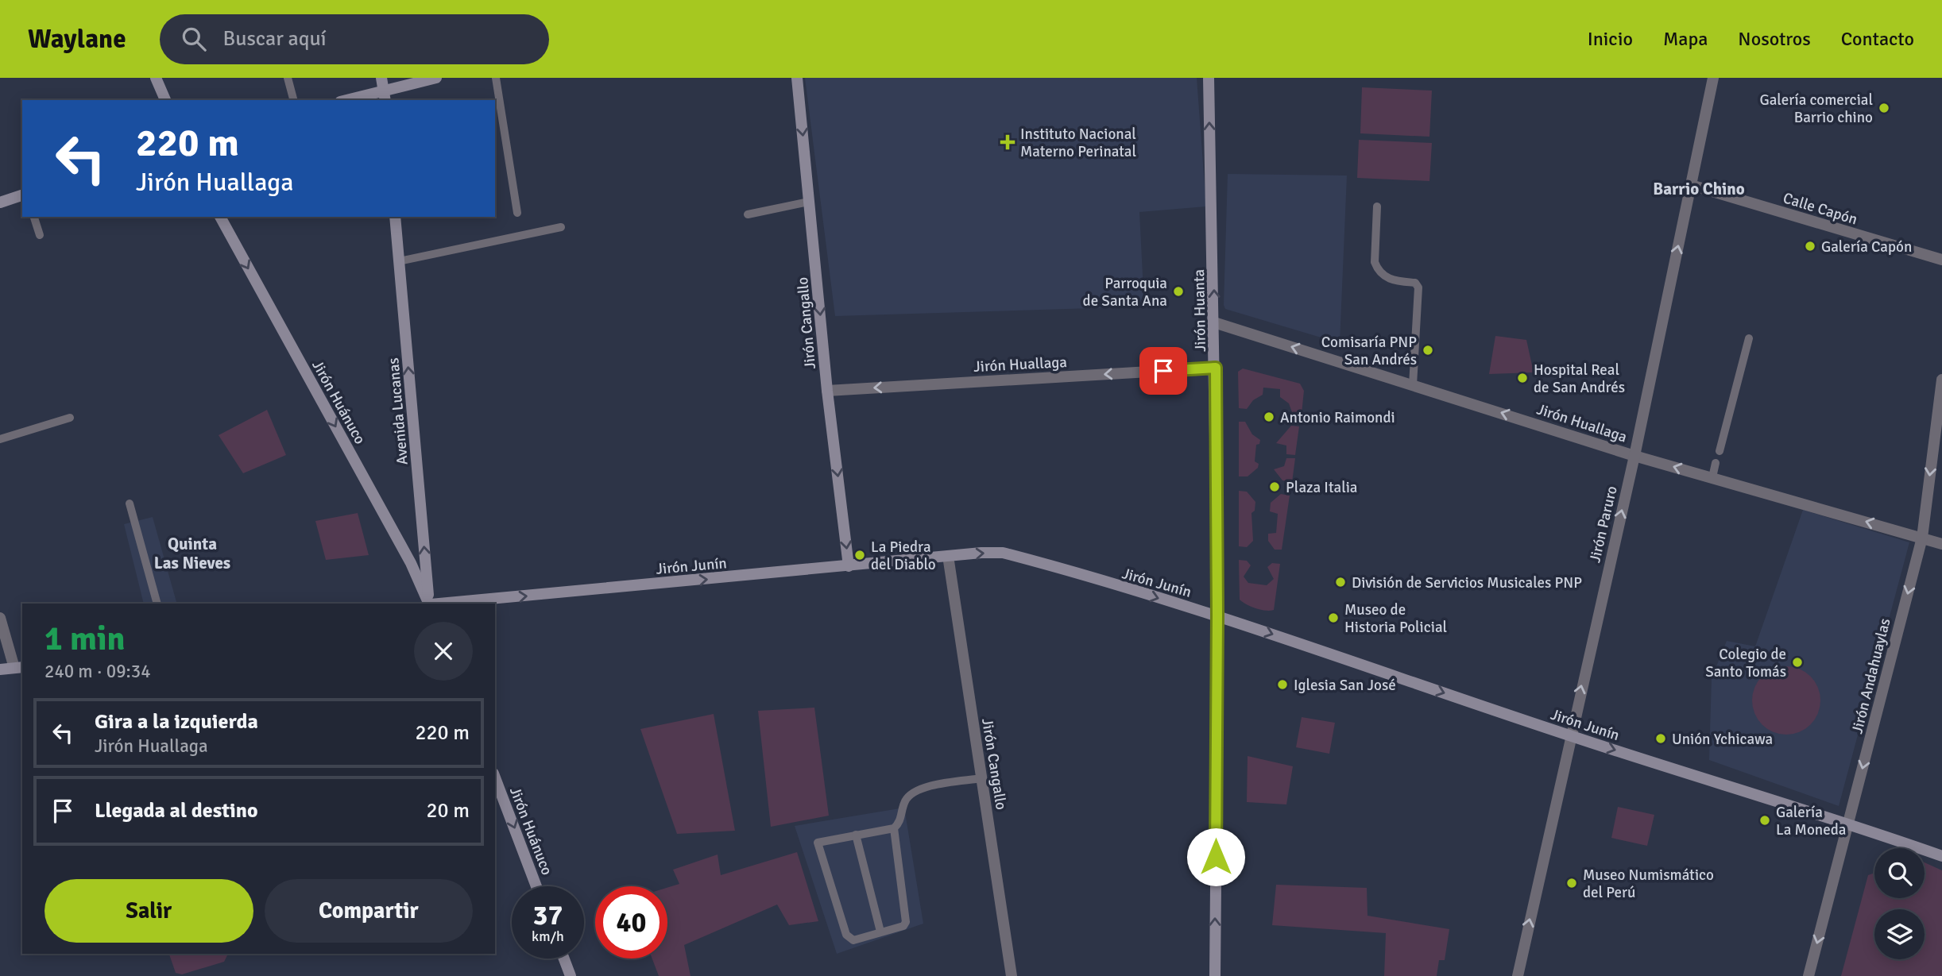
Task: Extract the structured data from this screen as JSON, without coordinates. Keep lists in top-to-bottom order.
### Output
{
  "streets": {
    "street": [
      "Calle Capón",
      "Jirón Huanta",
      "Jirón Cangallo",
      "Jirón Huallaga",
      "Jirón Huánuco",
      "Avenida Lucanas",
      "Jirón Paruro",
      "Jirón Junín",
      "Jirón Andahuaylas"
    ]
  },
  "crossings": [
    ["Calle Capón", "Jirón Paruro"],
    ["Jirón Huanta", "Jirón Huallaga"],
    ["Jirón Huanta", "Jirón Junín"],
    ["Jirón Cangallo", "Jirón Huallaga"],
    ["Jirón Cangallo", "Jirón Junín"],
    ["Jirón Huallaga", "Jirón Paruro"],
    ["Jirón Huallaga", "Jirón Andahuaylas"],
    ["Jirón Paruro", "Jirón Junín"],
    ["Jirón Junín", "Jirón Andahuaylas"]
  ],
  "one_way": [
    "Jirón Huanta",
    "Jirón Cangallo",
    "Jirón Huallaga",
    "Jirón Huánuco",
    "Avenida Lucanas",
    "Jirón Paruro",
    "Jirón Junín",
    "Jirón Andahuaylas"
  ],
  "districts": ["Barrio Chino", "Quinta Las Nieves"],
  "places": {
    "other": [
      "Galería comercial Barrio chino",
      "Galería Capón",
      "Parroquia de Santa Ana",
      "Comisaría PNP San Andrés",
      "Hospital Real de San Andrés",
      "Antonio Raimondi",
      "Plaza Italia",
      "La Piedra del Diablo",
      "División de Servicios Musicales PNP",
      "Museo de Historia Policial",
      "Colegio de Santo Tomás",
      "Iglesia San José",
      "Unión Ychicawa",
      "Galería La Moneda",
      "Museo Numismático del Perú"
    ],
    "health": ["Instituto Nacional Materno Perinatal"]
  },
  "page": {
    "header": "Waylane",
    "search": "Buscar aquí",
    "nav": [
      "Inicio",
      "Mapa",
      "Nosotros",
      "Contacto"
    ],
    "turn": ["220 m", "Jirón Huallaga"],
    "heading": ["1 min", "240 m · 09:34"],
    "list": [
      {
        "name": "Gira a la izquierda",
        "note": "Jirón Huallaga",
        "value": "220 m"
      },
      {
        "name": "Llegada al destino",
        "value": "20 m"
      }
    ],
    "buttons": ["Salir", "Compartir"],
    "speed": "37 km/h",
    "limit": "40"
  }
}
